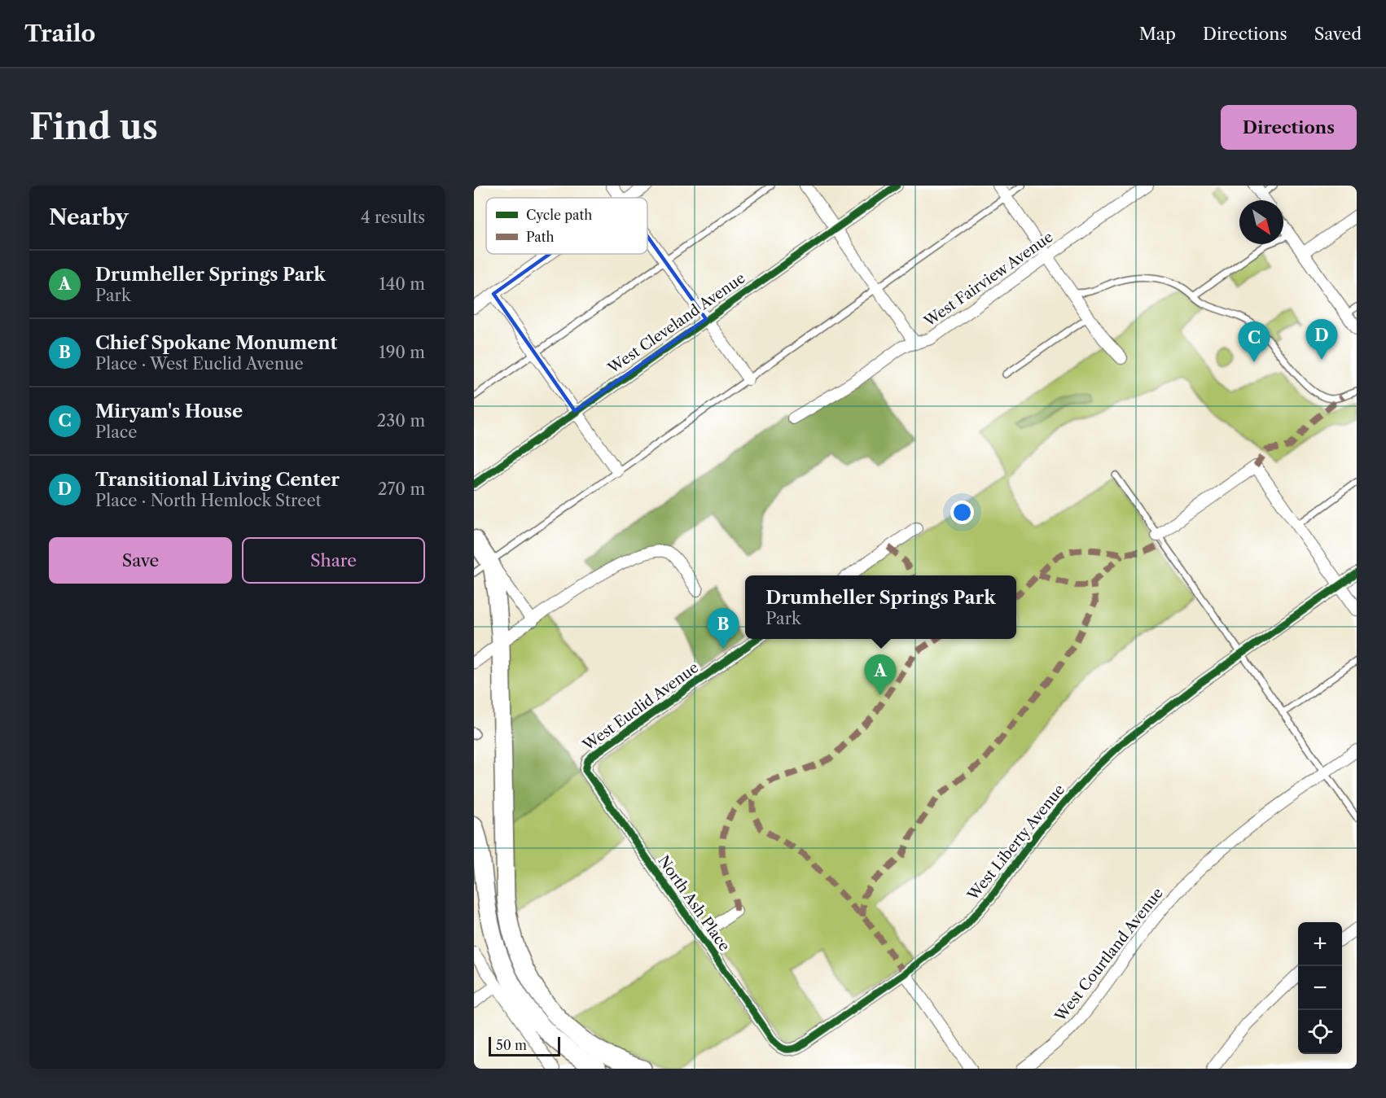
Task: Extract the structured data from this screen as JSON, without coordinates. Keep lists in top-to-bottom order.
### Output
{
  "streets": {
    "street": [
      "West Fairview Avenue",
      "West Cleveland Avenue",
      "West Euclid Avenue",
      "West Liberty Avenue",
      "North Ash Place",
      "West Courtland Avenue"
    ]
  },
  "crossings": [
    ["West Euclid Avenue", "North Ash Place"],
    ["West Liberty Avenue", "North Ash Place"]
  ],
  "legend": ["Cycle path", "Path"],
  "scale_bar": "50 m",
  "north": "bottom right",
  "page": {
    "header": "Trailo",
    "nav": ["Map", "Directions", "Saved"],
    "buttons": [
      "Directions",
      ["Save", "Share"]
    ],
    "title": "Find us",
    "heading": ["Nearby", "4 results"],
    "list": [
      {
        "mark": "A",
        "name": "Drumheller Springs Park",
        "note": "Park",
        "value": "140 m"
      },
      {
        "mark": "B",
        "name": "Chief Spokane Monument",
        "note": "Place · West Euclid Avenue",
        "value": "190 m"
      },
      {
        "mark": "C",
        "name": "Miryam's House",
        "note": "Place",
        "value": "230 m"
      },
      {
        "mark": "D",
        "name": "Transitional Living Center",
        "note": "Place · North Hemlock Street",
        "value": "270 m"
      }
    ],
    "pins": [
      "D",
      "C",
      "B",
      "A"
    ],
    "popup": ["Drumheller Springs Park", "Park"],
    "map_buttons": ["+", "−"],
    "scale": "50 m"
  }
}
